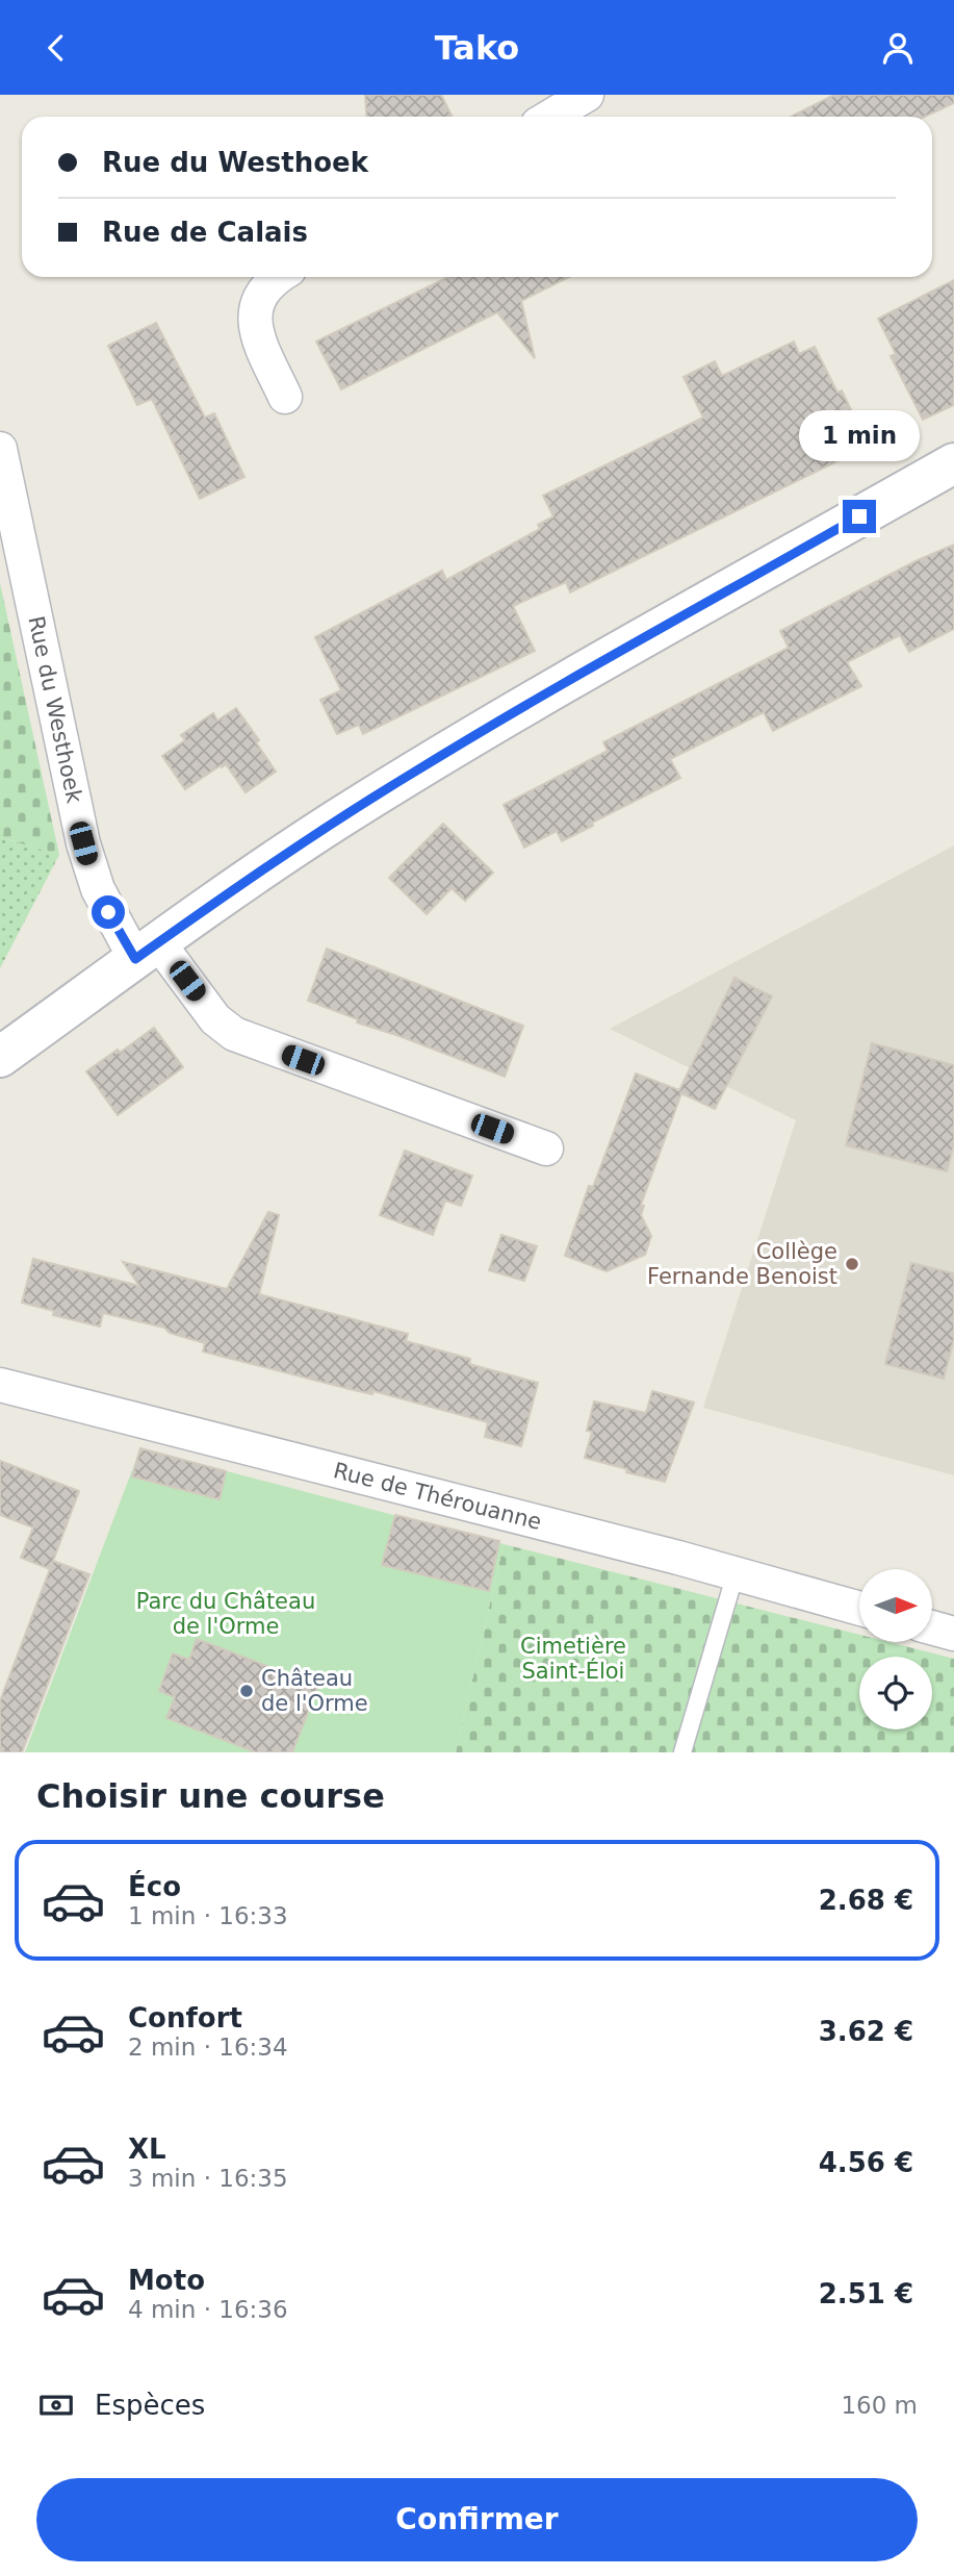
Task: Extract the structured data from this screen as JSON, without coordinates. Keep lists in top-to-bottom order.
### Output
{
  "streets": {
    "street": ["Rue du Westhoek", "Rue de Thérouanne"]
  },
  "parks": ["Parc du Château de l'Orme", "Cimetière Saint-Éloi"],
  "places": ["Collège Fernande Benoist", "Château de l'Orme"],
  "north": "right",
  "page": {
    "header": "Tako",
    "banner": ["Rue du Westhoek", "Rue de Calais"],
    "bubble": "1 min",
    "heading": "Choisir une course",
    "list": [
      {
        "name": "Éco",
        "note": "1 min · 16:33",
        "value": "2.68 €"
      },
      {
        "name": "Confort",
        "note": "2 min · 16:34",
        "value": "3.62 €"
      },
      {
        "name": "XL",
        "note": "3 min · 16:35",
        "value": "4.56 €"
      },
      {
        "name": "Moto",
        "note": "4 min · 16:36",
        "value": "2.51 €"
      }
    ],
    "pay": ["Espèces", "160 m"],
    "buttons": "Confirmer"
  }
}
